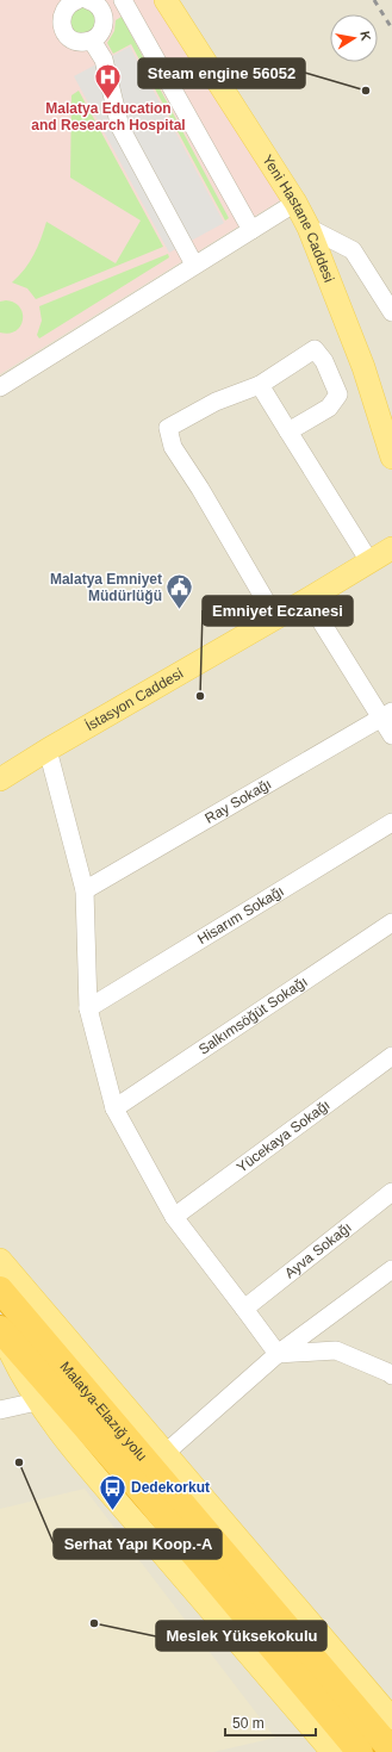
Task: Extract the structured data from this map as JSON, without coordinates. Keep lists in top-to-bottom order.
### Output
{
  "streets": {
    "highway": ["Malatya-Elazığ yolu"],
    "main road": ["Yeni Hastane Caddesi", "İstasyon Caddesi"],
    "street": [
      "Ray Sokağı",
      "Hisarım Sokağı",
      "Salkımsöğüt Sokağı",
      "Yücekaya Sokağı",
      "Ayva Sokağı"
    ]
  },
  "places": {
    "other": [
      "Steam engine 56052",
      "Emniyet Eczanesi",
      "Serhat Yapı Koop.-A",
      "Meslek Yüksekokulu"
    ],
    "hospital": ["Malatya Education and Research Hospital"],
    "public building": ["Malatya Emniyet Müdürlüğü"],
    "bus stop": ["Dedekorkut"]
  },
  "scale_bar": "50 m",
  "north": "right"
}
